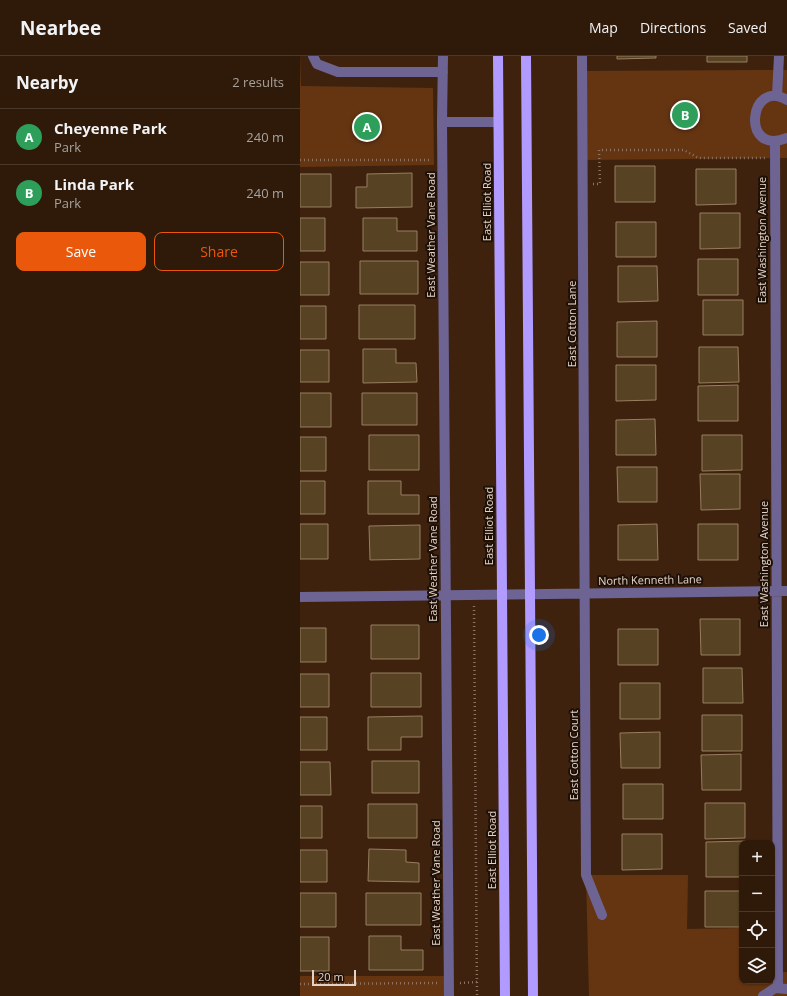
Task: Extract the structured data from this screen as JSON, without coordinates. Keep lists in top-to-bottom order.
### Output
{
  "streets": {
    "main road": ["East Elliot Road"],
    "street": [
      "East Weather Vane Road",
      "East Washington Avenue",
      "East Cotton Lane",
      "North Kenneth Lane",
      "East Cotton Court"
    ]
  },
  "crossings": [
    ["East Elliot Road", "North Kenneth Lane"],
    ["East Weather Vane Road", "North Kenneth Lane"],
    ["East Washington Avenue", "North Kenneth Lane"],
    ["East Cotton Lane", "North Kenneth Lane"],
    ["East Cotton Lane", "East Cotton Court"],
    ["North Kenneth Lane", "East Cotton Court"]
  ],
  "scale_bar": "20 m",
  "page": {
    "header": "Nearbee",
    "nav": ["Map", "Directions", "Saved"],
    "heading": ["Nearby", "2 results"],
    "pins": ["B", "A"],
    "list": [
      {
        "mark": "A",
        "name": "Cheyenne Park",
        "note": "Park",
        "value": "240 m"
      },
      {
        "mark": "B",
        "name": "Linda Park",
        "note": "Park",
        "value": "240 m"
      }
    ],
    "buttons": ["Save", "Share"],
    "map_buttons": ["+", "−"],
    "scale": "20 m"
  }
}
